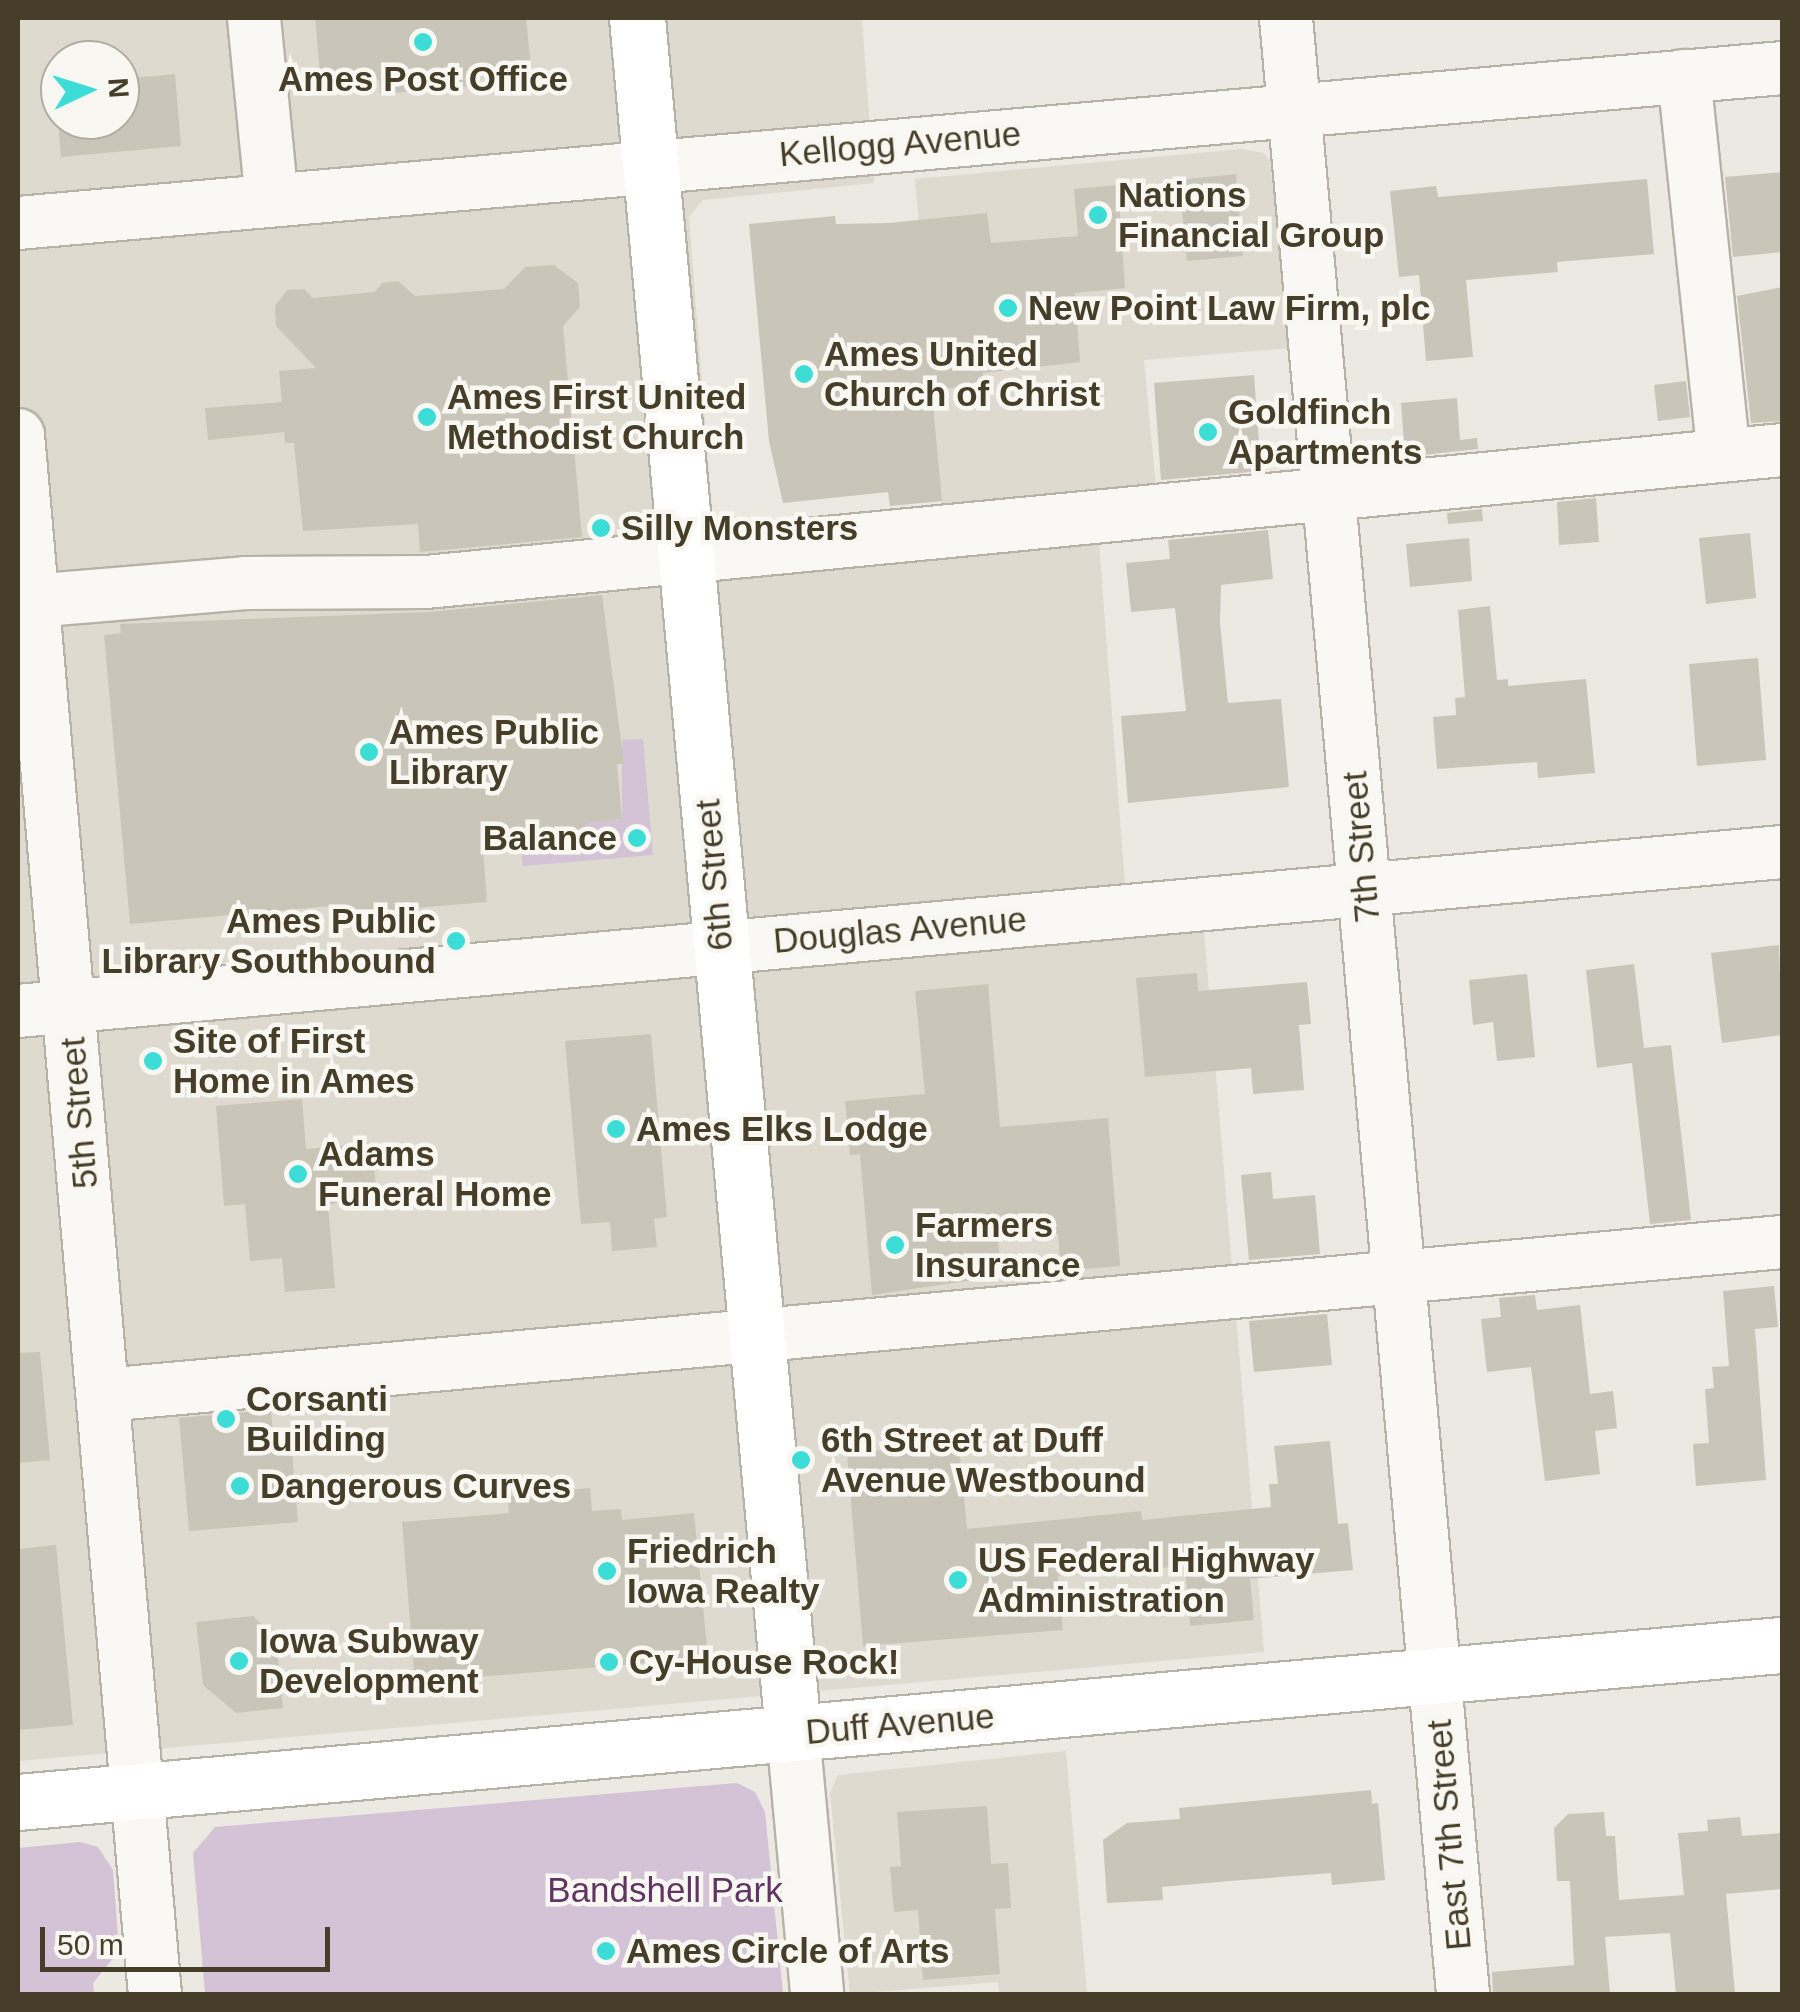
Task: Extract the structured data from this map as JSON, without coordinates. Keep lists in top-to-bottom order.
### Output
{
  "streets": {
    "main road": ["6th Street", "Duff Avenue"],
    "street": [
      "Kellogg Avenue",
      "7th Street",
      "Douglas Avenue",
      "5th Street",
      "East 7th Street"
    ]
  },
  "crossings": [
    ["Kellogg Avenue", "7th Street"],
    ["Kellogg Avenue", "6th Street"],
    ["7th Street", "Douglas Avenue"],
    ["7th Street", "Duff Avenue"],
    ["7th Street", "East 7th Street"],
    ["6th Street", "Douglas Avenue"],
    ["6th Street", "Duff Avenue"],
    ["Douglas Avenue", "5th Street"],
    ["5th Street", "Duff Avenue"],
    ["Duff Avenue", "East 7th Street"]
  ],
  "parks": ["Bandshell Park"],
  "places": [
    "Ames Post Office",
    "Nations Financial Group",
    "New Point Law Firm, plc",
    "Ames United Church of Christ",
    "Ames First United Methodist Church",
    "Goldfinch Apartments",
    "Silly Monsters",
    "Ames Public Library",
    "Balance",
    "Ames Public Library Southbound",
    "Site of First Home in Ames",
    "Ames Elks Lodge",
    "Adams Funeral Home",
    "Farmers Insurance",
    "Corsanti Building",
    "6th Street at Duff Avenue Westbound",
    "Dangerous Curves",
    "Friedrich Iowa Realty",
    "US Federal Highway Administration",
    "Iowa Subway Development",
    "Cy-House Rock!",
    "Ames Circle of Arts"
  ],
  "scale_bar": "50 m",
  "north": "right"
}
